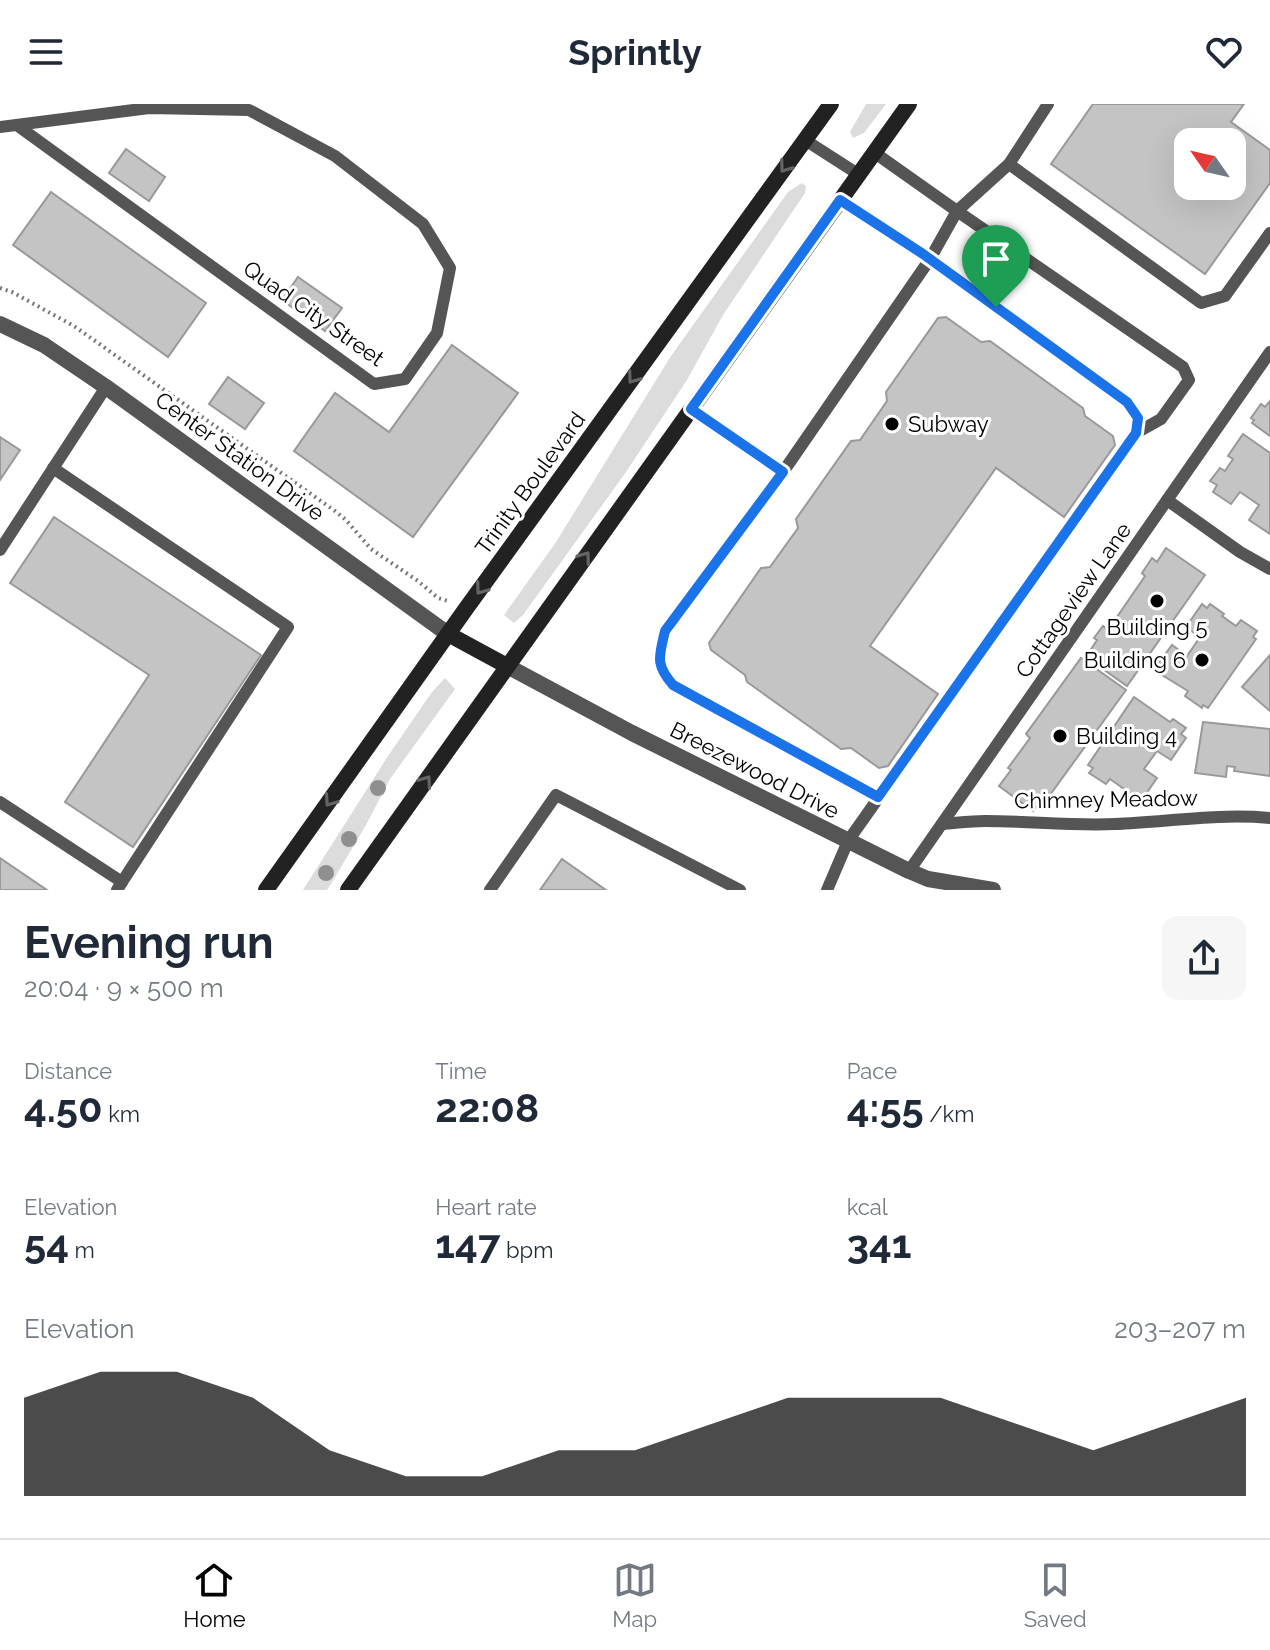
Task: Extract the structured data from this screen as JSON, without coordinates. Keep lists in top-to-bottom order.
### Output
{
  "streets": {
    "main road": ["Trinity Boulevard"],
    "street": ["Center Station Drive", "Breezewood Drive"],
    "lane": ["Quad City Street", "Cottageview Lane", "Chimney Meadow"]
  },
  "crossings": [
    ["Center Station Drive", "Trinity Boulevard"],
    ["Cottageview Lane", "Breezewood Drive"],
    ["Cottageview Lane", "Chimney Meadow"]
  ],
  "places": [
    "Subway",
    "Building 5",
    "Building 6",
    "Building 4"
  ],
  "north": "top left",
  "page": {
    "header": "Sprintly",
    "heading": ["Evening run", "20:04 · 9 × 500 m"],
    "stats": [
      ["Distance", "4.50 km"],
      ["Time", "22:08"],
      ["Pace", "4:55 /km"],
      ["Elevation", "54 m"],
      ["Heart rate", "147 bpm"],
      ["kcal", "341"]
    ],
    "chart": ["Elevation", "203–207 m"],
    "tabs": ["Home", "Map", "Saved"]
  }
}
